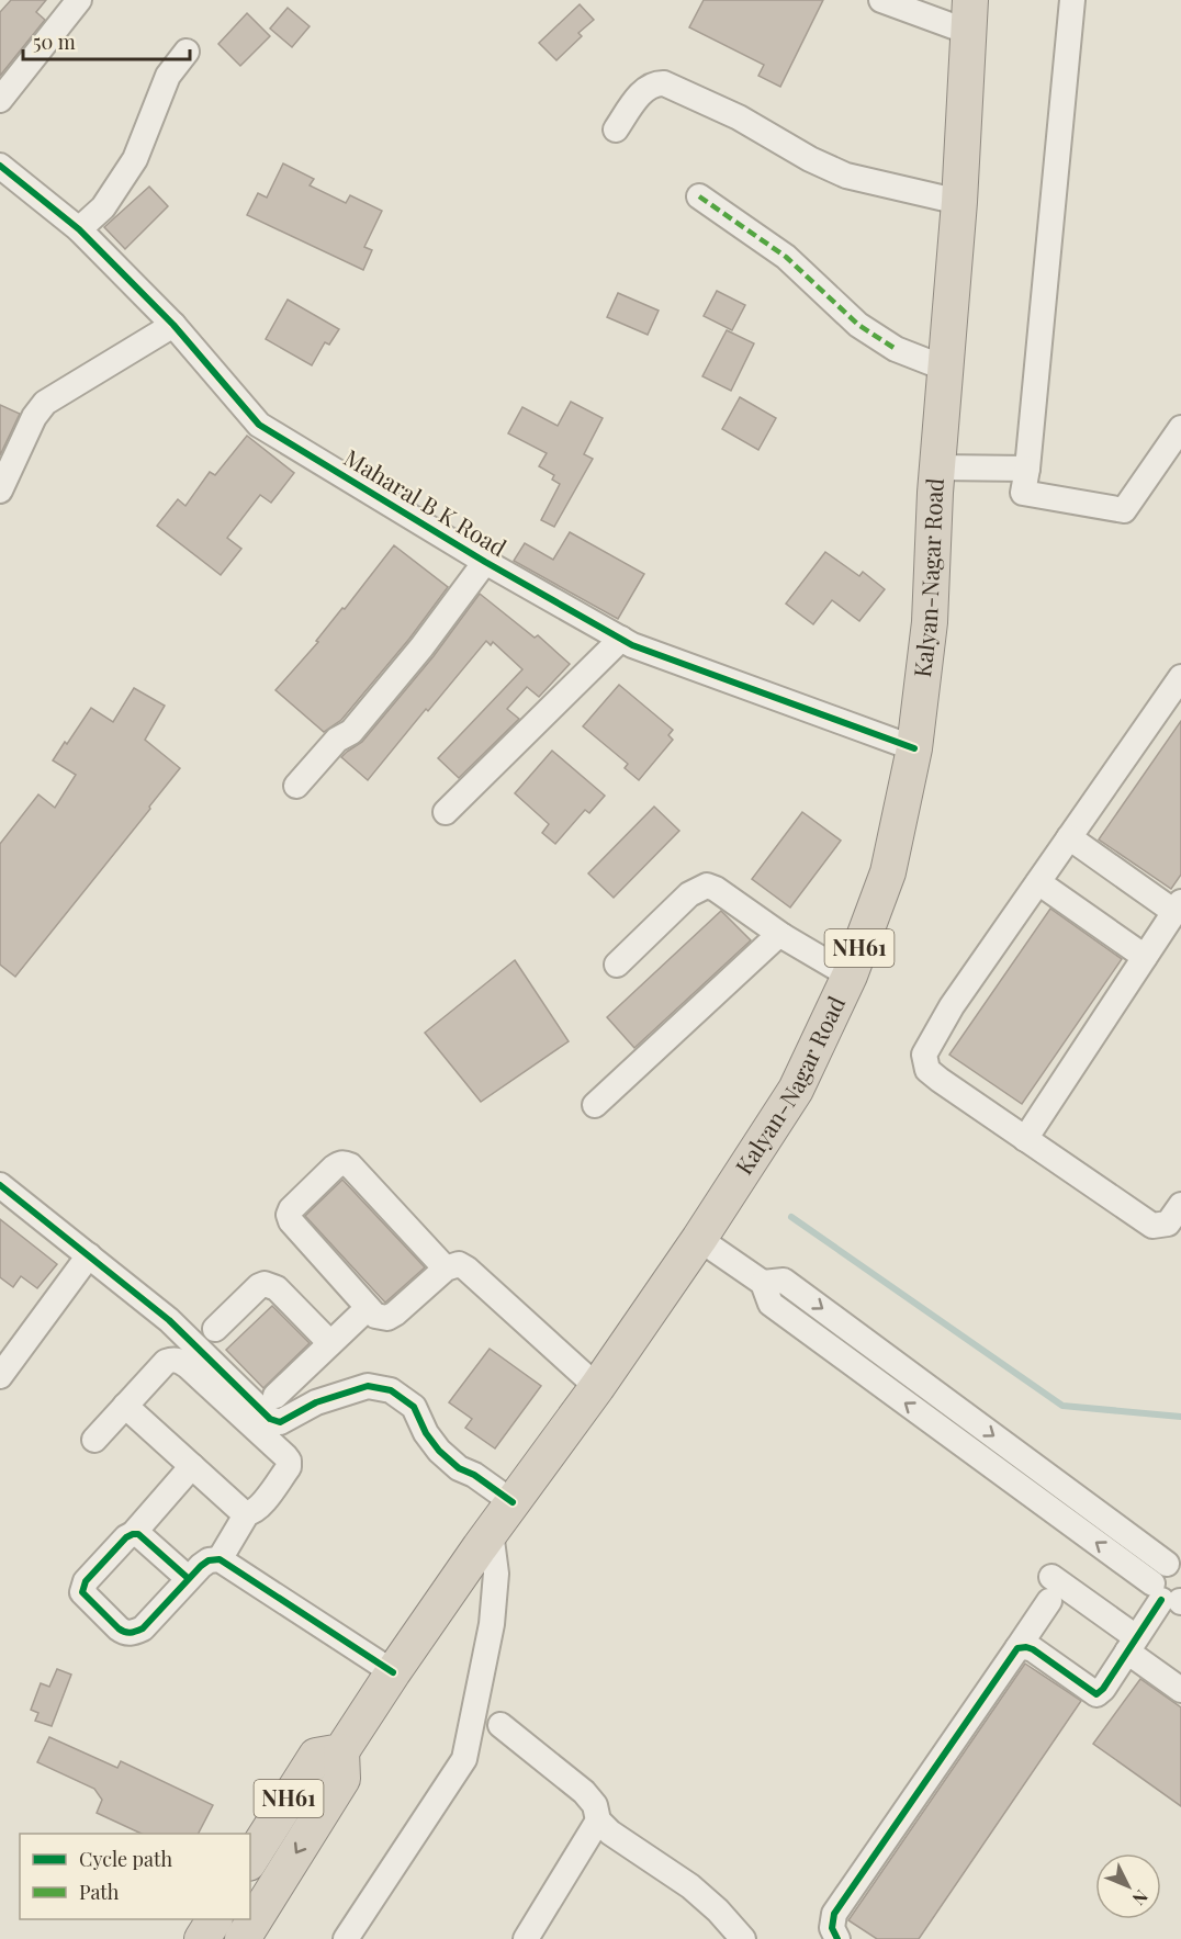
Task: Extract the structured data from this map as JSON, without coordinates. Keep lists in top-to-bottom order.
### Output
{
  "streets": {
    "highway": ["Kalyan-Nagar Road", "NH61"],
    "street": ["Maharal B K Road"]
  },
  "crossings": [
    ["Maharal B K Road", "Kalyan-Nagar Road"],
    ["Kalyan-Nagar Road", "NH61"]
  ],
  "legend": ["Cycle path", "Path"],
  "scale_bar": "50 m",
  "north": "bottom right"
}
